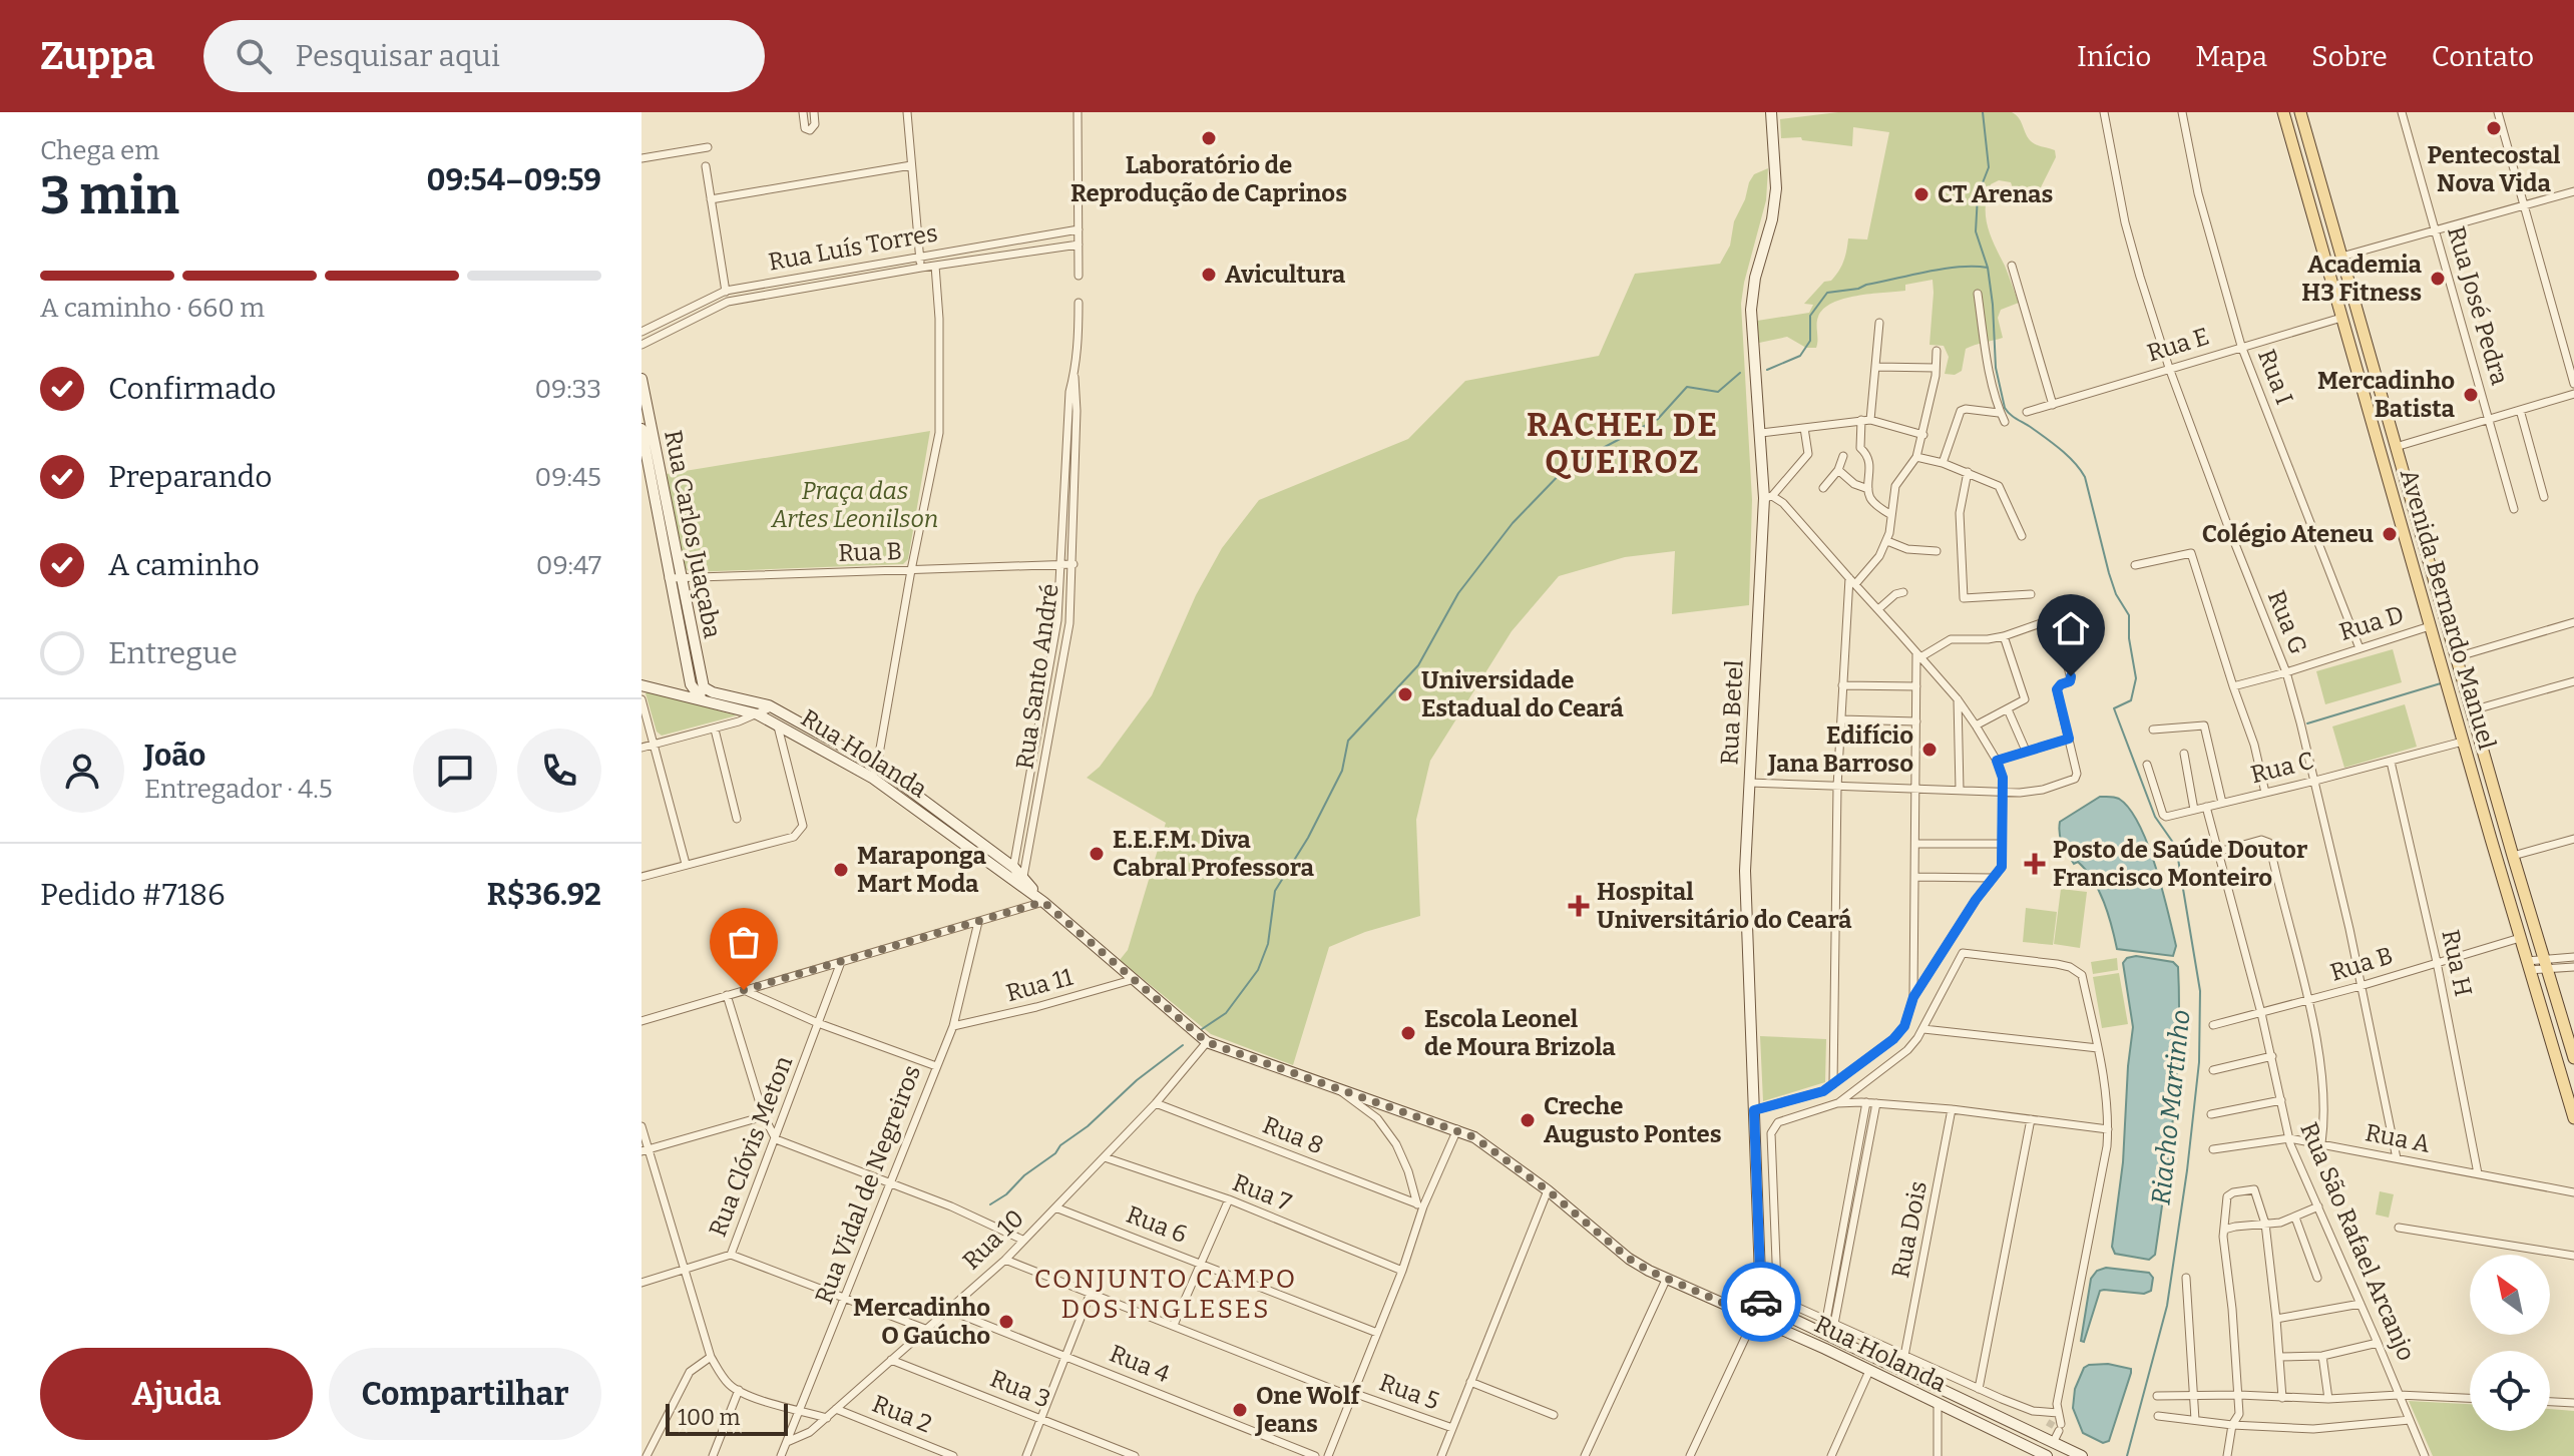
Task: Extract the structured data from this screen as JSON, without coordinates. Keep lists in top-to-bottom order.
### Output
{
  "streets": {
    "main road": ["Avenida Bernardo Manuel"],
    "street": [
      "Rua Luís Torres",
      "Rua José Pedra",
      "Rua E",
      "Rua I",
      "Rua Carlos Juaçaba",
      "Rua B",
      "Rua G",
      "Rua D",
      "Rua Santo André",
      "Rua Betel",
      "Rua Holanda",
      "Rua C",
      "Rua H",
      "Rua 11",
      "Rua 8",
      "Rua A",
      "Rua Clóvis Meton",
      "Rua Vidal de Negreiros",
      "Rua 7",
      "Rua 6",
      "Rua Dois",
      "Rua 10",
      "Rua São Rafael Arcanjo",
      "Rua 4",
      "Rua 3",
      "Rua 5",
      "Rua 2"
    ]
  },
  "crossings": [
    ["Rua E", "Rua I"],
    ["Rua E", "Avenida Bernardo Manuel"],
    ["Rua E", "Rua G"],
    ["Rua I", "Rua D"],
    ["Rua Carlos Juaçaba", "Rua B"],
    ["Rua Carlos Juaçaba", "Rua Holanda"],
    ["Rua B", "Avenida Bernardo Manuel"],
    ["Rua B", "Rua G"],
    ["Rua B", "Rua Santo André"],
    ["Rua B", "Rua H"],
    ["Rua B", "Rua São Rafael Arcanjo"],
    ["Avenida Bernardo Manuel", "Rua D"],
    ["Avenida Bernardo Manuel", "Rua C"],
    ["Rua G", "Rua D"],
    ["Rua G", "Rua C"],
    ["Rua G", "Rua A"],
    ["Rua Santo André", "Rua Holanda"],
    ["Rua Betel", "Rua Holanda"],
    ["Rua Holanda", "Rua 11"],
    ["Rua Holanda", "Rua Dois"],
    ["Rua Holanda", "Rua 10"],
    ["Rua C", "Rua H"],
    ["Rua C", "Rua São Rafael Arcanjo"],
    ["Rua H", "Rua A"],
    ["Rua 11", "Rua Vidal de Negreiros"],
    ["Rua 8", "Rua 10"],
    ["Rua A", "Rua São Rafael Arcanjo"],
    ["Rua Vidal de Negreiros", "Rua 10"],
    ["Rua 7", "Rua 10"],
    ["Rua 6", "Rua 10"],
    ["Rua 10", "Rua 4"],
    ["Rua 10", "Rua 3"],
    ["Rua 10", "Rua 5"],
    ["Rua 10", "Rua 2"]
  ],
  "districts": ["RACHEL DE QUEIROZ", "CONJUNTO CAMPO DOS INGLESES"],
  "water": ["Riacho Martinho"],
  "parks": ["Praça das Artes Leonilson"],
  "places": {
    "other": [
      "Pentecostal Nova Vida",
      "Laboratório de Reprodução de Caprinos",
      "CT Arenas",
      "Avicultura",
      "Academia H3 Fitness",
      "Mercadinho Batista",
      "Colégio Ateneu",
      "Universidade Estadual do Ceará",
      "Edifício Jana Barroso",
      "E.E.F.M. Diva Cabral Professora",
      "Maraponga Mart Moda",
      "Escola Leonel de Moura Brizola",
      "Creche Augusto Pontes",
      "Mercadinho O Gaúcho",
      "One Wolf Jeans"
    ],
    "health": ["Posto de Saúde Doutor Francisco Monteiro", "Hospital Universitário do Ceará"]
  },
  "scale_bar": "100 m",
  "north": "top left",
  "page": {
    "header": "Zuppa",
    "search": "Pesquisar aqui",
    "nav": [
      "Início",
      "Mapa",
      "Sobre",
      "Contato"
    ],
    "heading": ["3 min", "Chega em", "09:54–09:59"],
    "panel": [
      "João",
      "Entregador · 4.5",
      "Pedido #7186",
      "R$36.92"
    ],
    "bar": "A caminho · 660 m",
    "list": [
      ["Confirmado", "09:33"],
      ["Preparando", "09:45"],
      ["A caminho", "09:47"],
      "Entregue"
    ],
    "buttons": ["Ajuda", "Compartilhar"],
    "scale": "100 m"
  }
}
